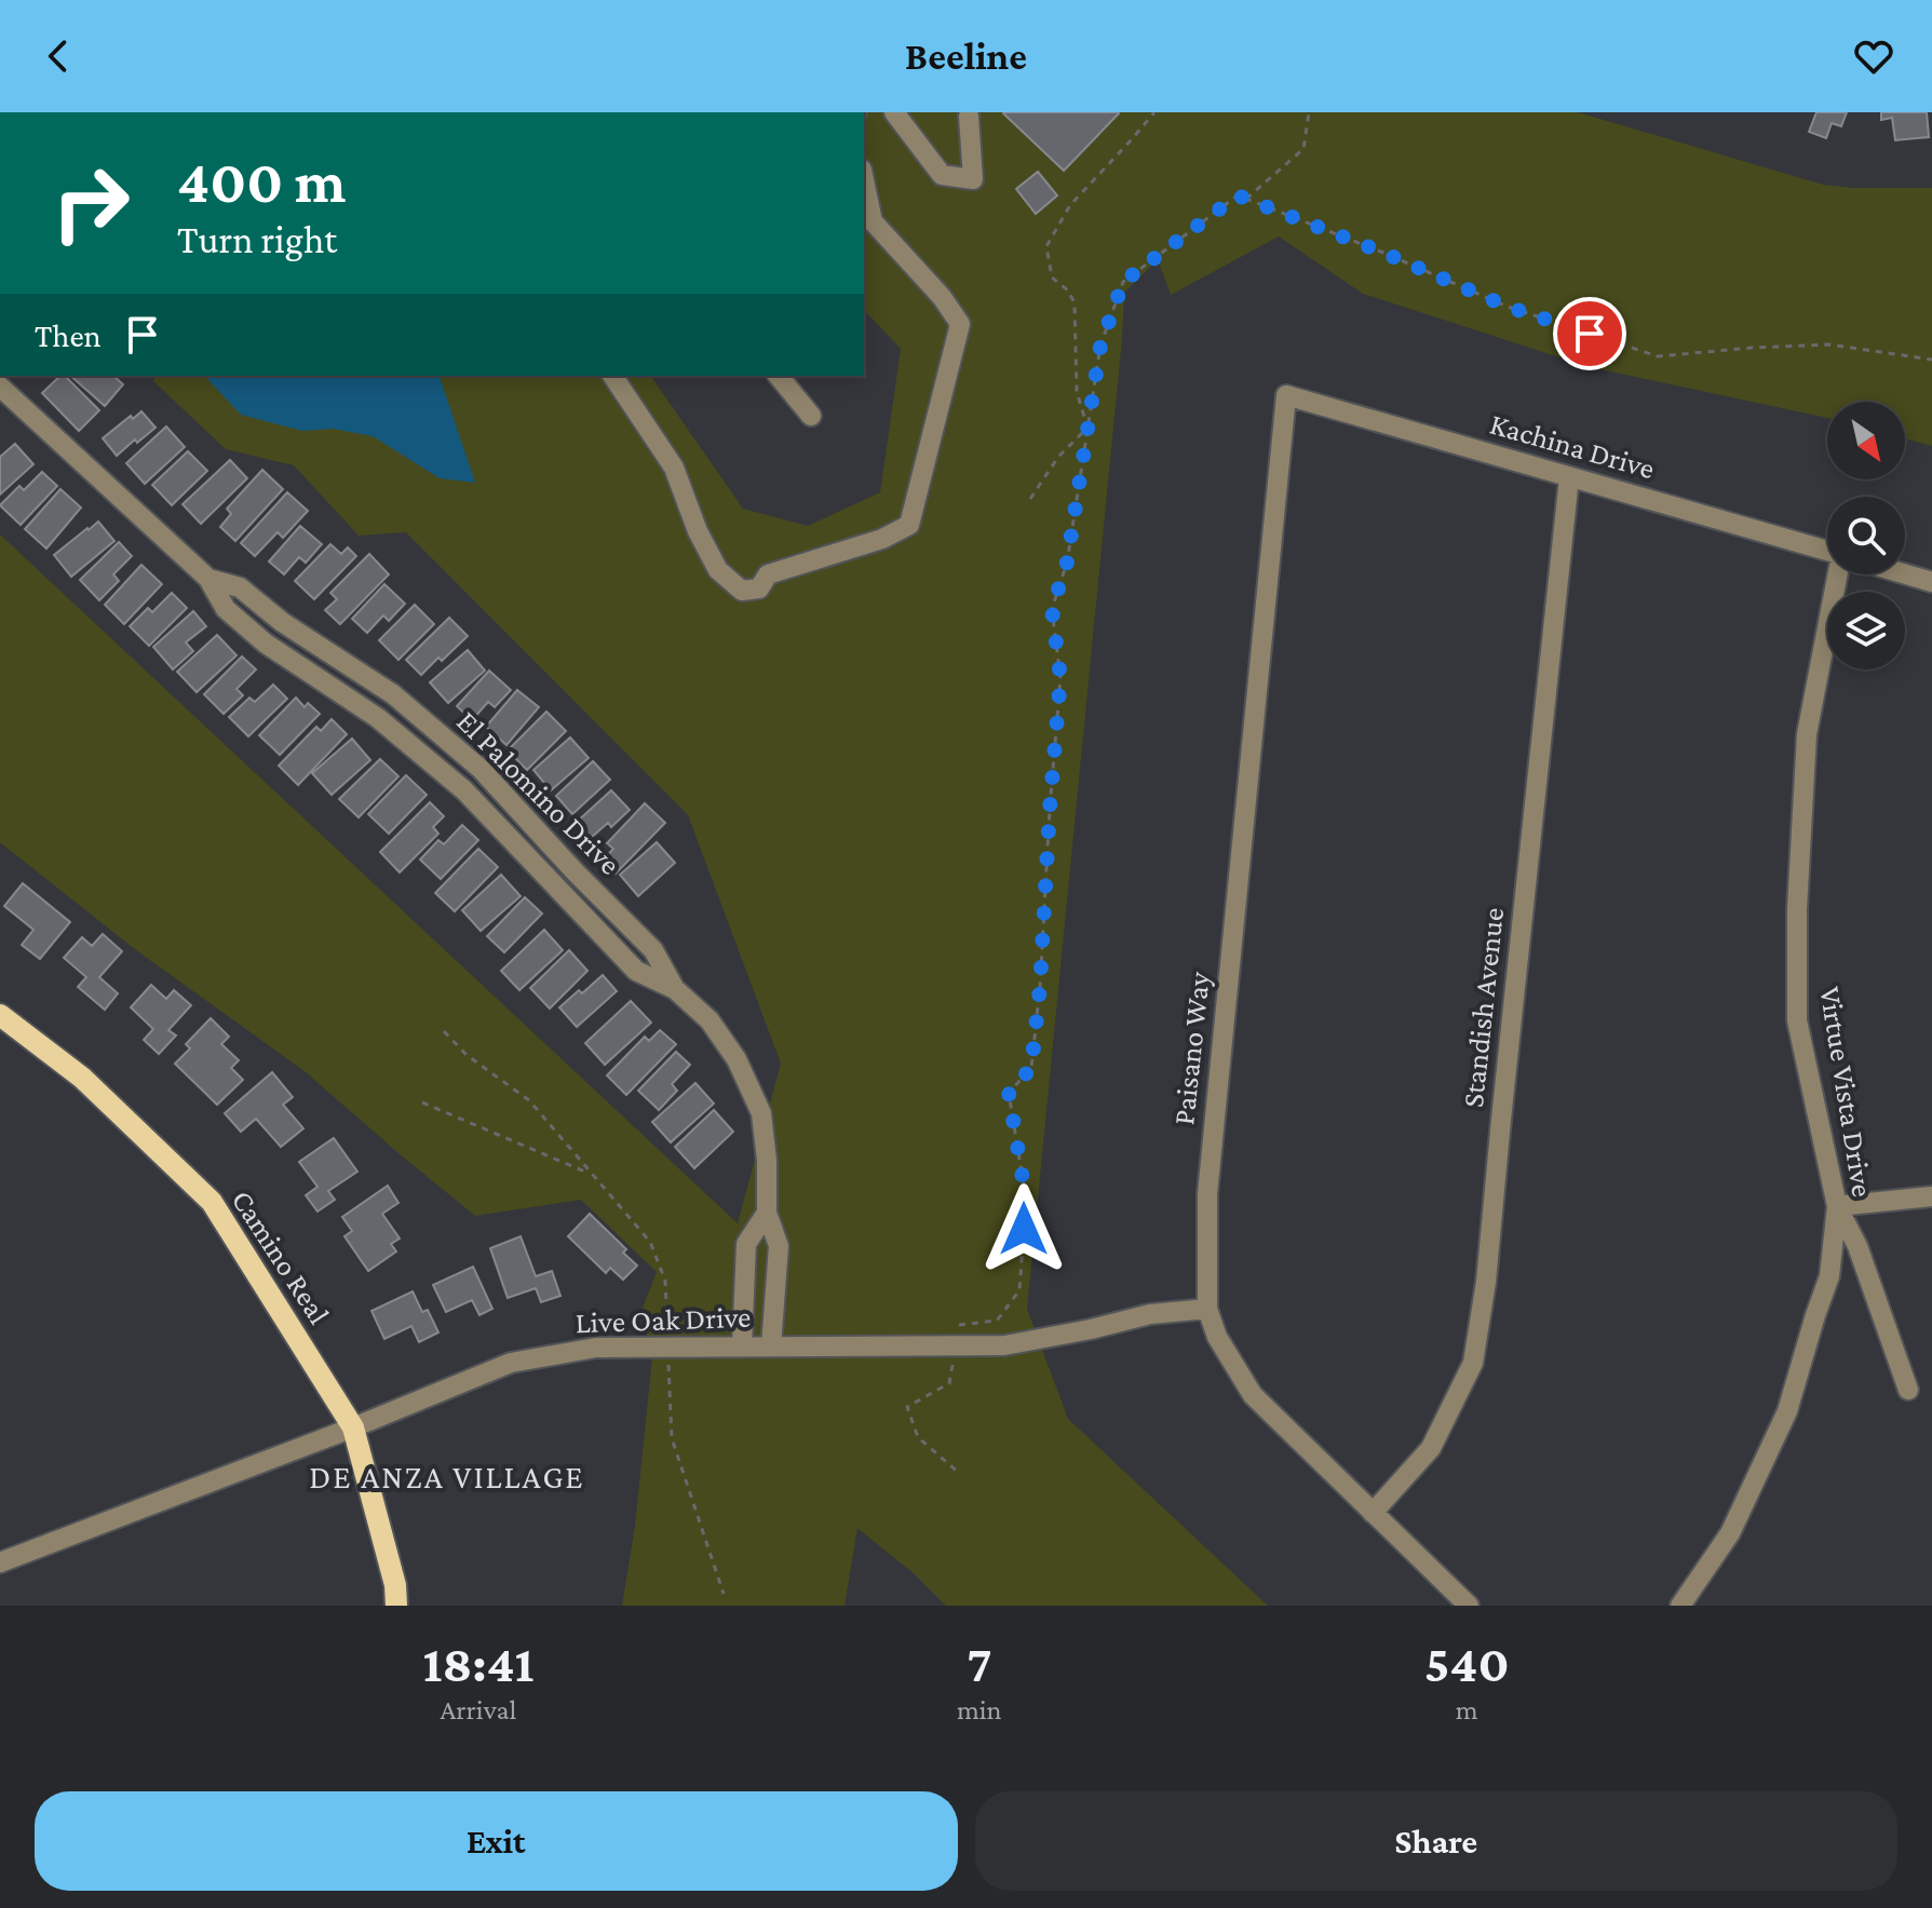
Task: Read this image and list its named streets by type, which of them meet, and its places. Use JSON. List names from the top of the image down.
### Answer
{
  "streets": {
    "main road": ["Camino Real"],
    "street": [
      "Kachina Drive",
      "El Palomino Drive",
      "Standish Avenue",
      "Paisano Way",
      "Virtue Vista Drive",
      "Live Oak Drive"
    ]
  },
  "crossings": [
    ["Kachina Drive", "Standish Avenue"],
    ["Kachina Drive", "Paisano Way"],
    ["El Palomino Drive", "Live Oak Drive"],
    ["Standish Avenue", "Paisano Way"],
    ["Paisano Way", "Live Oak Drive"],
    ["Camino Real", "Live Oak Drive"]
  ],
  "districts": ["DE ANZA VILLAGE"],
  "north": "bottom right",
  "page": {
    "header": "Beeline",
    "turn": ["400 m", "Turn right"],
    "then": "Then",
    "eta": [
      "18:41",
      "Arrival",
      "7",
      "min",
      "540",
      "m"
    ],
    "buttons": ["Exit", "Share"]
  }
}
